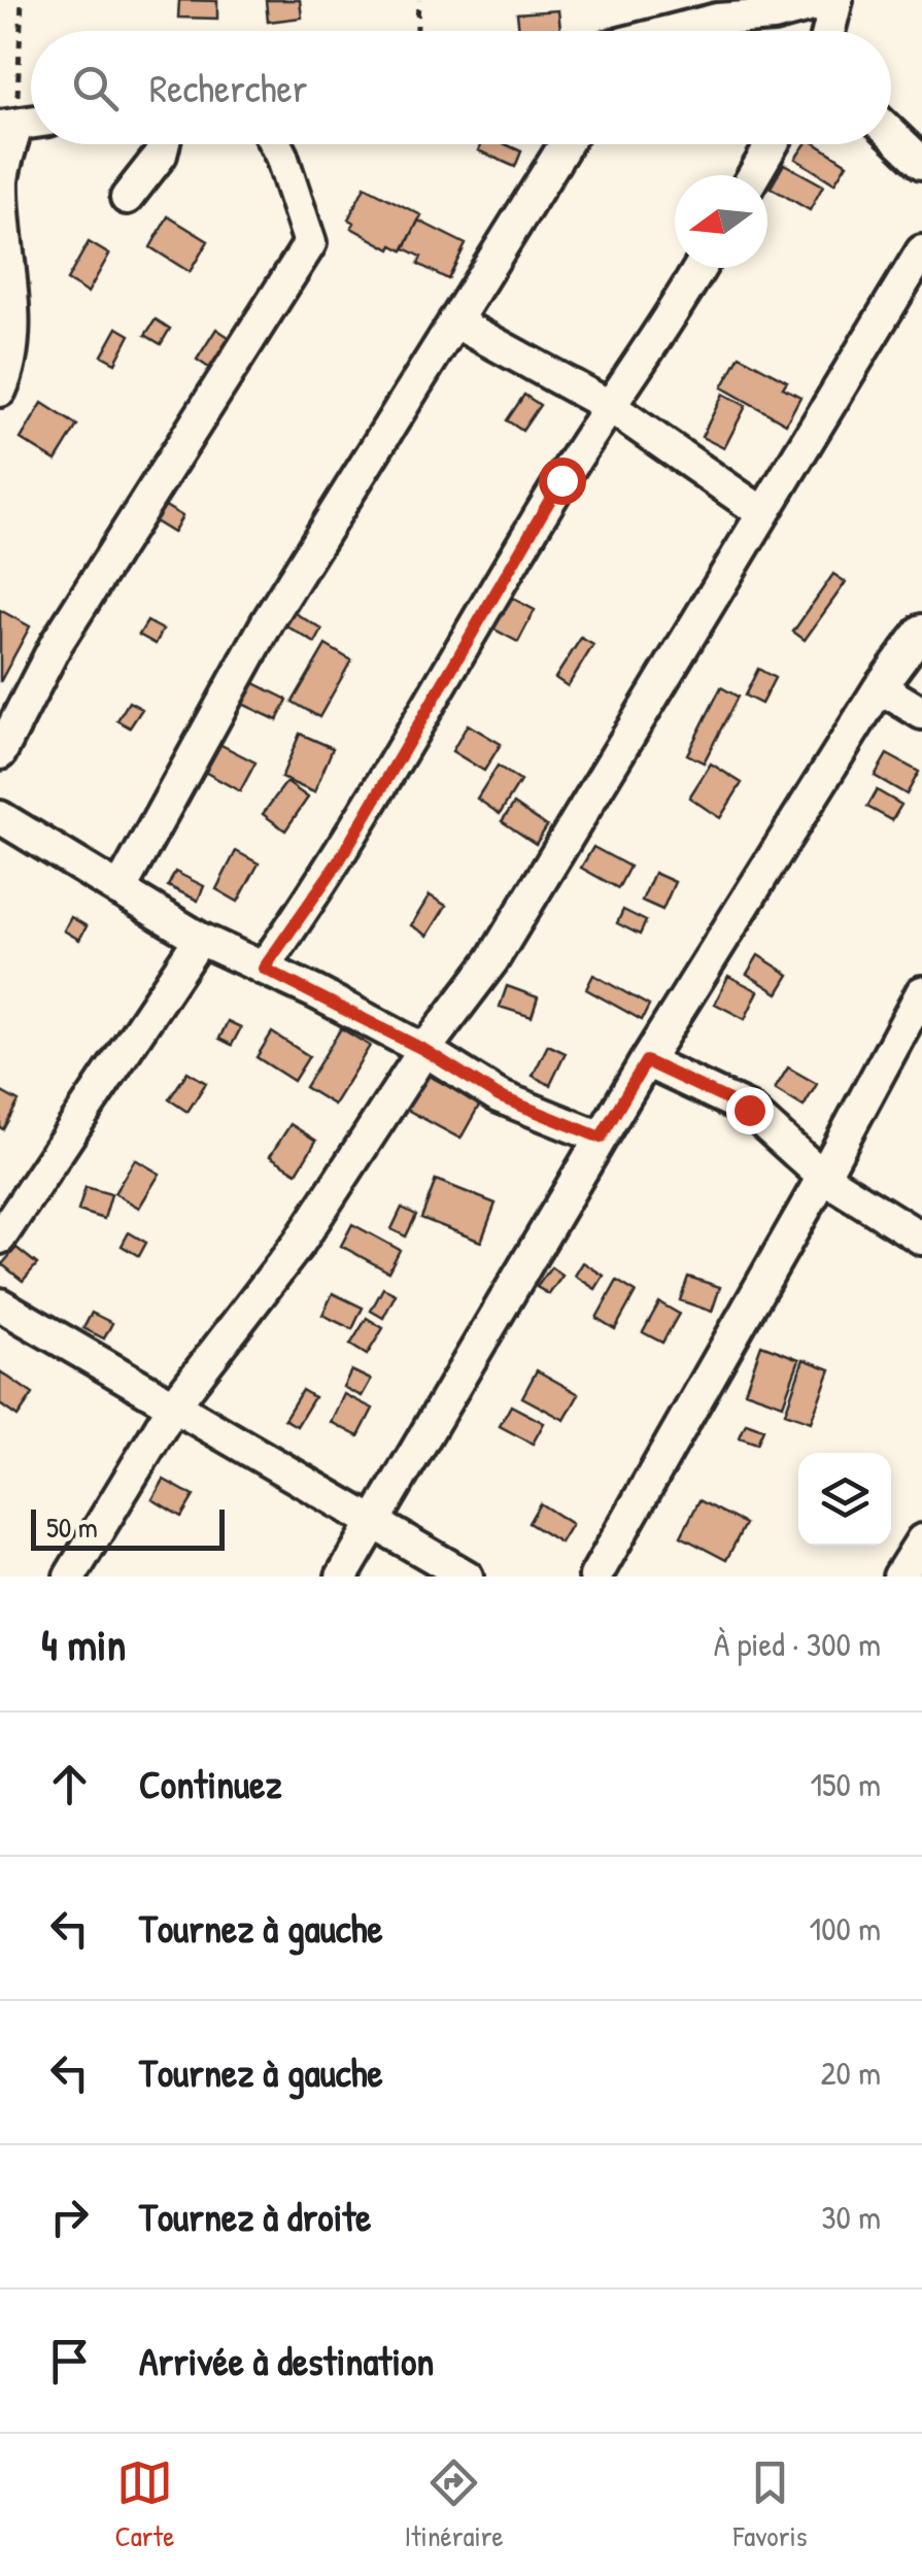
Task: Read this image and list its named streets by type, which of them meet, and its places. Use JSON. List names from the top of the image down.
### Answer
{
  "scale_bar": "50 m",
  "north": "left",
  "page": {
    "search": "Rechercher",
    "scale": "50 m",
    "heading": ["4 min", "À pied · 300 m"],
    "list": [
      ["Continuez", "150 m"],
      ["Tournez à gauche", "100 m"],
      ["Tournez à gauche", "20 m"],
      ["Tournez à droite", "30 m"],
      "Arrivée à destination"
    ],
    "nav": ["Carte", "Itinéraire", "Favoris"]
  }
}
